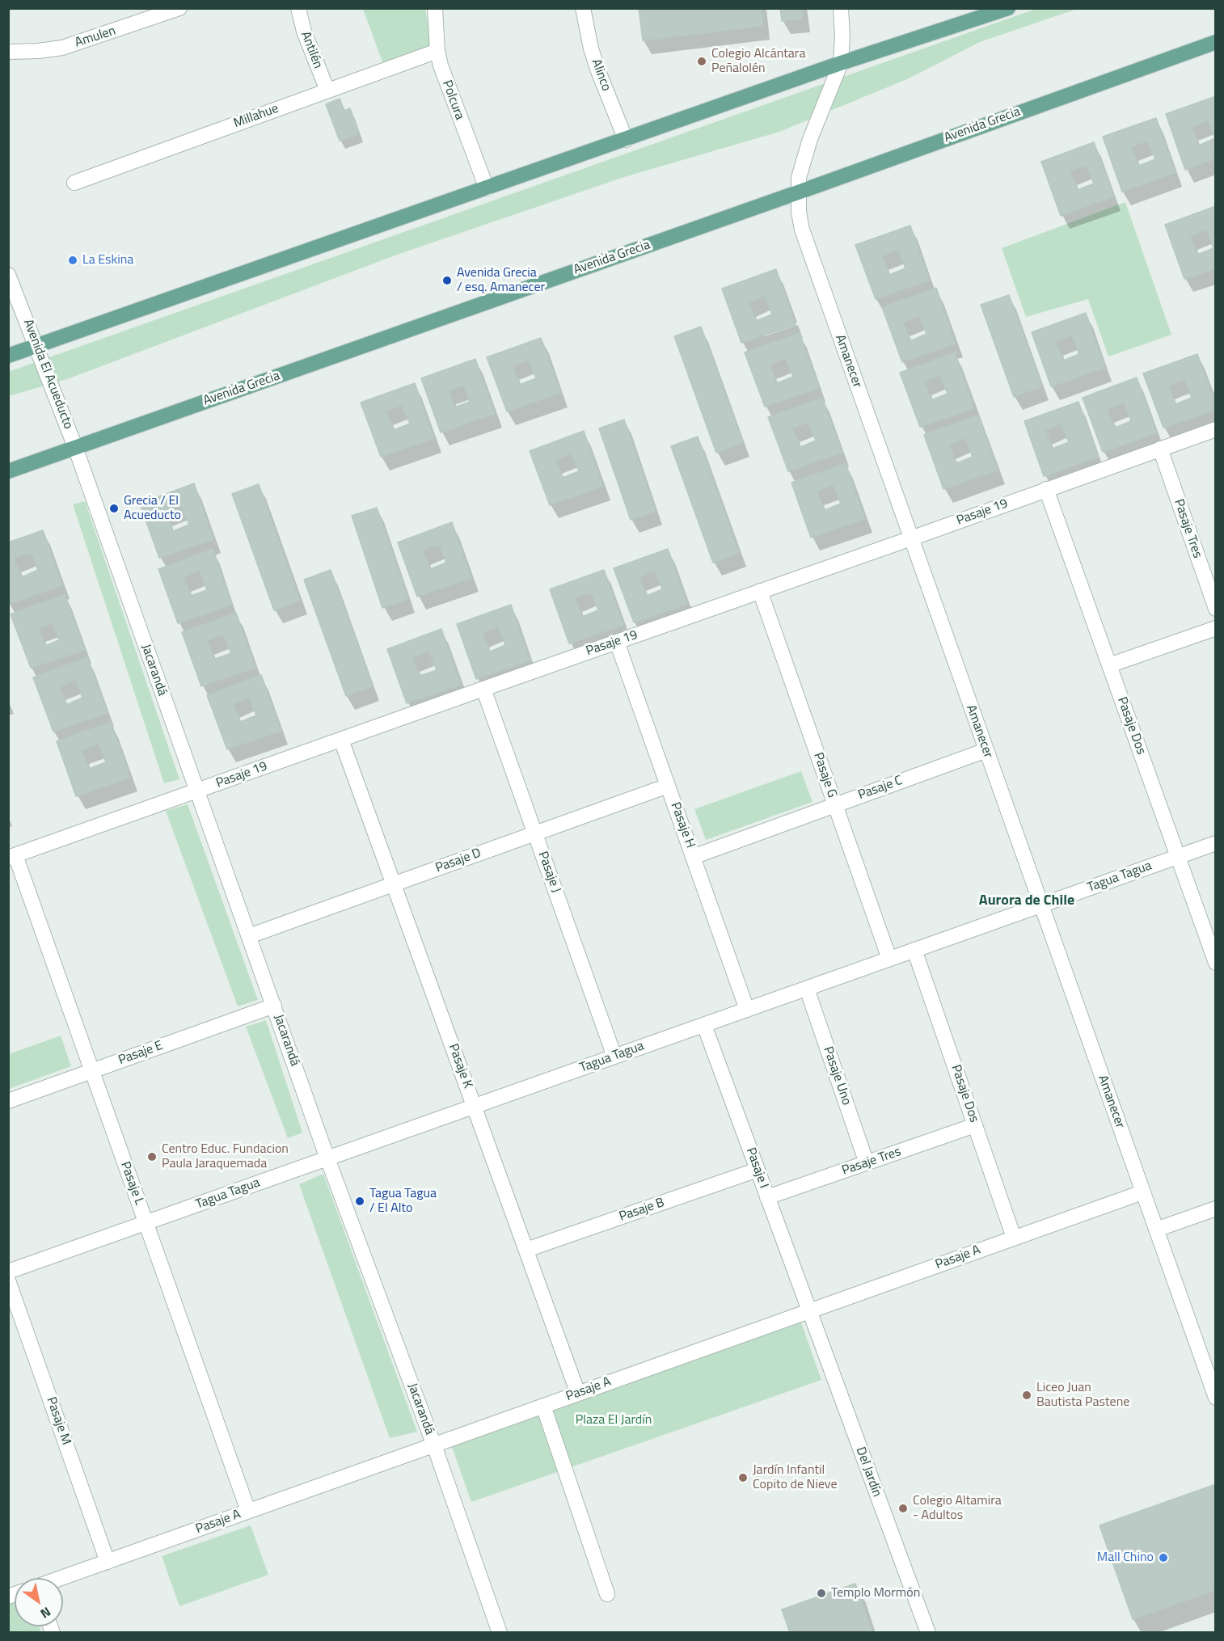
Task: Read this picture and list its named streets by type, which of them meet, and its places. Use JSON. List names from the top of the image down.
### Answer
{
  "streets": {
    "main road": ["Avenida Grecia"],
    "street": [
      "Amulen",
      "Antilén",
      "Alinco",
      "Polcura",
      "Millahue",
      "Amanecer",
      "Avenida El Acueducto",
      "Pasaje 19",
      "Pasaje Tres",
      "Jacarandá",
      "Pasaje Dos",
      "Pasaje G",
      "Pasaje C",
      "Pasaje H",
      "Pasaje D",
      "Pasaje J",
      "Tagua Tagua",
      "Pasaje E",
      "Pasaje K",
      "Pasaje Uno",
      "Pasaje I",
      "Pasaje L",
      "Pasaje B",
      "Pasaje A",
      "Pasaje M",
      "Del Jardín"
    ]
  },
  "crossings": [
    ["Antilén", "Millahue"],
    ["Polcura", "Millahue"],
    ["Avenida Grecia", "Amanecer"],
    ["Avenida Grecia", "Avenida El Acueducto"],
    ["Avenida Grecia", "Jacarandá"],
    ["Amanecer", "Pasaje 19"],
    ["Amanecer", "Pasaje C"],
    ["Amanecer", "Tagua Tagua"],
    ["Amanecer", "Pasaje A"],
    ["Avenida El Acueducto", "Jacarandá"],
    ["Pasaje 19", "Pasaje Tres"],
    ["Pasaje 19", "Jacarandá"],
    ["Pasaje 19", "Pasaje Dos"],
    ["Pasaje 19", "Pasaje G"],
    ["Pasaje 19", "Pasaje H"],
    ["Pasaje 19", "Pasaje J"],
    ["Pasaje 19", "Pasaje K"],
    ["Pasaje 19", "Pasaje L"],
    ["Pasaje Tres", "Pasaje Dos"],
    ["Pasaje Tres", "Pasaje Uno"],
    ["Pasaje Tres", "Pasaje I"],
    ["Jacarandá", "Pasaje D"],
    ["Jacarandá", "Tagua Tagua"],
    ["Jacarandá", "Pasaje E"],
    ["Jacarandá", "Pasaje A"],
    ["Pasaje Dos", "Tagua Tagua"],
    ["Pasaje Dos", "Pasaje A"],
    ["Pasaje G", "Pasaje C"],
    ["Pasaje G", "Tagua Tagua"],
    ["Pasaje C", "Pasaje H"],
    ["Pasaje H", "Pasaje D"],
    ["Pasaje H", "Tagua Tagua"],
    ["Pasaje D", "Pasaje J"],
    ["Pasaje D", "Pasaje K"],
    ["Pasaje J", "Tagua Tagua"],
    ["Tagua Tagua", "Pasaje K"],
    ["Tagua Tagua", "Pasaje Uno"],
    ["Tagua Tagua", "Pasaje I"],
    ["Tagua Tagua", "Pasaje L"],
    ["Pasaje E", "Pasaje L"],
    ["Pasaje K", "Pasaje B"],
    ["Pasaje K", "Pasaje A"],
    ["Pasaje I", "Pasaje B"],
    ["Pasaje I", "Pasaje A"],
    ["Pasaje I", "Del Jardín"],
    ["Pasaje L", "Pasaje A"],
    ["Pasaje A", "Pasaje M"],
    ["Pasaje A", "Del Jardín"]
  ],
  "districts": ["Aurora de Chile"],
  "parks": ["Plaza El Jardín"],
  "places": [
    "Colegio Alcántara Peñalolén",
    "La Eskina",
    "Avenida Grecia / esq. Amanecer",
    "Grecia / El Acueducto",
    "Centro Educ. Fundacion Paula Jaraquemada",
    "Tagua Tagua / El Alto",
    "Liceo Juan Bautista Pastene",
    "Jardín Infantil Copito de Nieve",
    "Colegio Altamira - Adultos",
    "Mall Chino",
    "Templo Mormón"
  ],
  "north": "bottom right"
}
